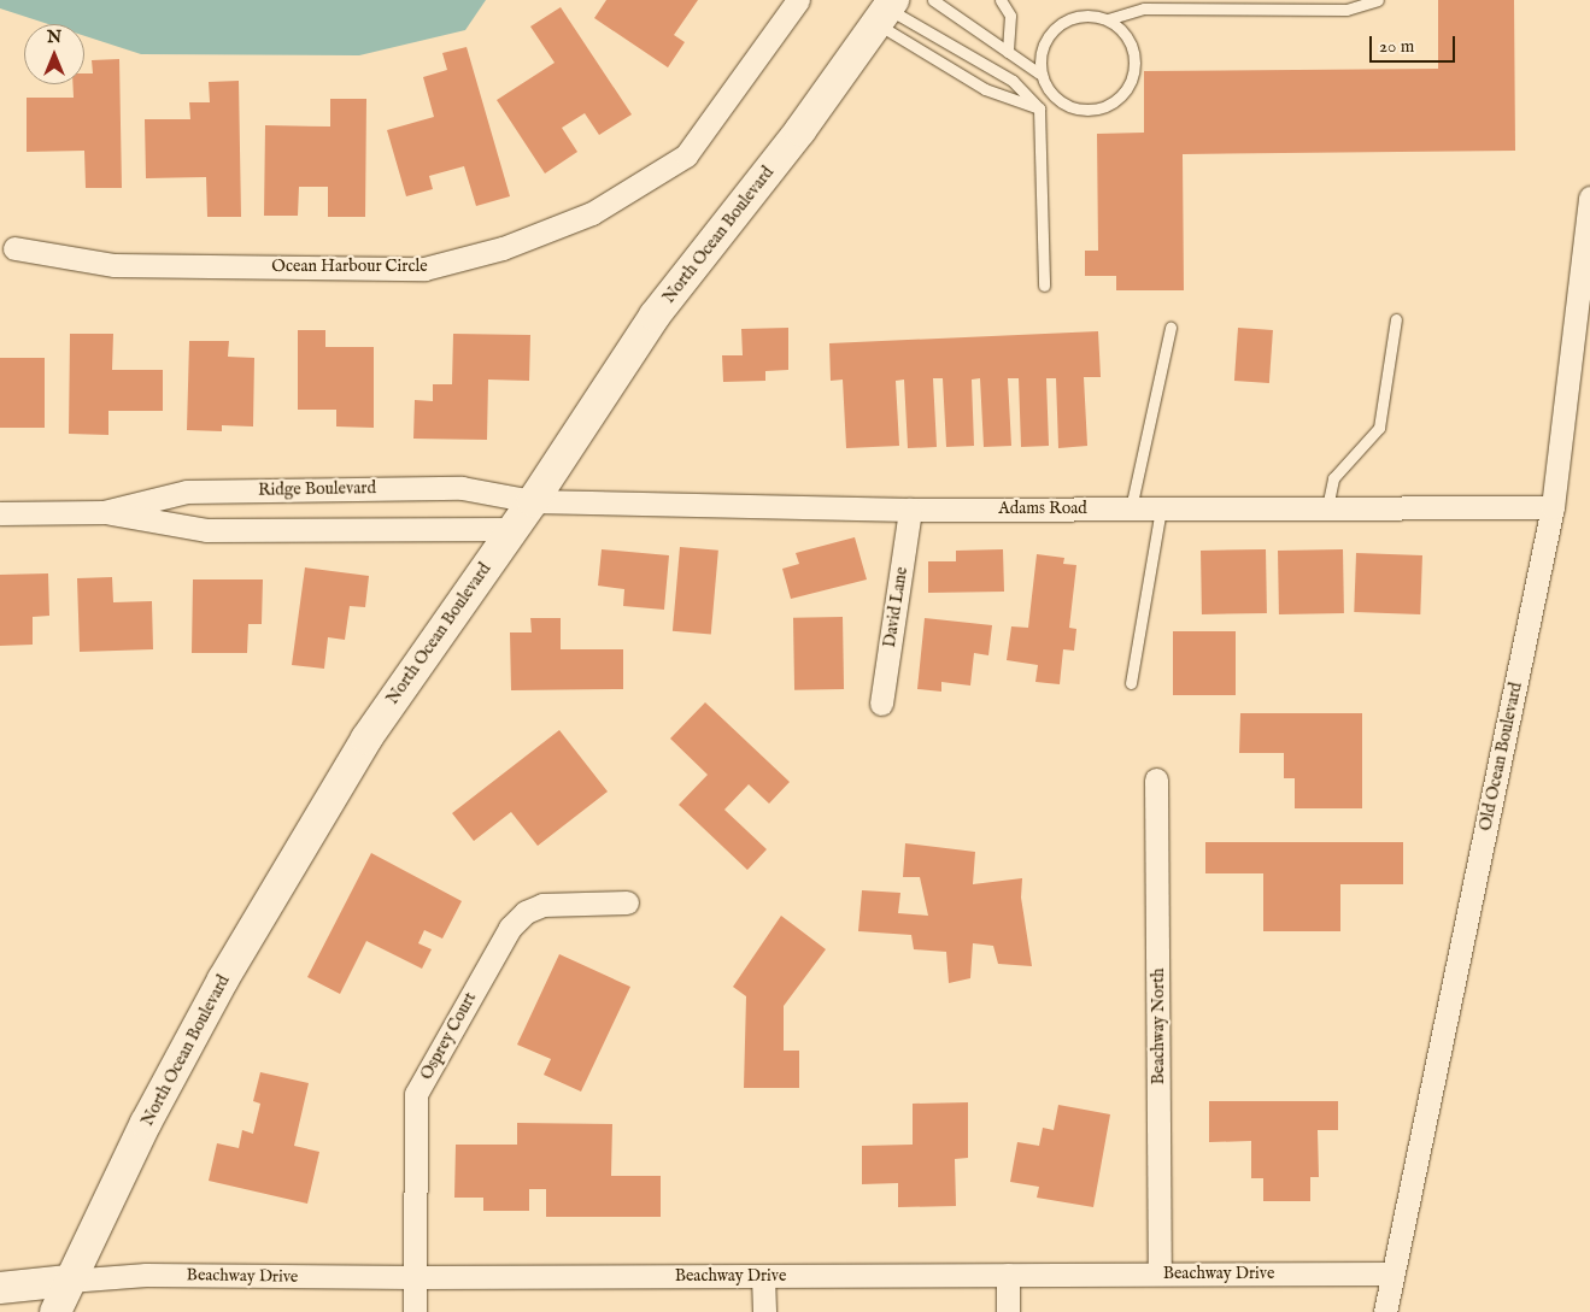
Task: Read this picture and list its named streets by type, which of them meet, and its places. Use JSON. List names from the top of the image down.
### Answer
{
  "streets": {
    "main road": ["North Ocean Boulevard"],
    "street": [
      "Ocean Harbour Circle",
      "Ridge Boulevard",
      "Adams Road",
      "David Lane",
      "Old Ocean Boulevard",
      "Beachway North",
      "Osprey Court",
      "Beachway Drive"
    ]
  },
  "crossings": [
    ["North Ocean Boulevard", "Ridge Boulevard"],
    ["North Ocean Boulevard", "Adams Road"],
    ["North Ocean Boulevard", "Beachway Drive"],
    ["Ridge Boulevard", "Adams Road"],
    ["Adams Road", "David Lane"],
    ["Adams Road", "Old Ocean Boulevard"],
    ["Old Ocean Boulevard", "Beachway Drive"],
    ["Beachway North", "Beachway Drive"],
    ["Osprey Court", "Beachway Drive"]
  ],
  "scale_bar": "20 m",
  "north": "top"
}
